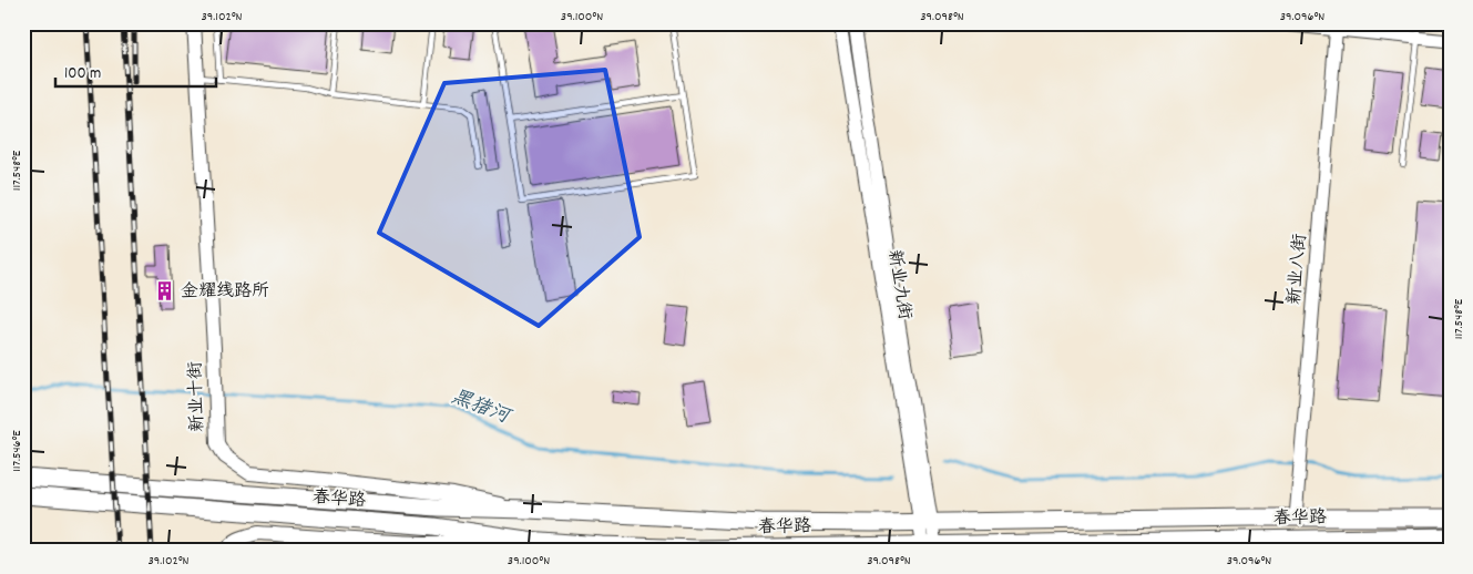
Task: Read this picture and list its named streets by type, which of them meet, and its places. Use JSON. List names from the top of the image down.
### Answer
{
  "streets": {
    "main road": ["新业十街", "春华路"],
    "street": ["新业八街", "新业九街"]
  },
  "crossings": [
    ["新业八街", "春华路"],
    ["新业九街", "春华路"],
    ["新业十街", "春华路"]
  ],
  "water": ["黑猪河"],
  "places": {
    "building": ["金耀线路所"]
  },
  "scale_bar": "100 m",
  "coordinates": [
    "39.102°N",
    "39.100°N",
    "39.098°N",
    "39.096°N",
    "117.548°E",
    "117.546°E"
  ]
}
